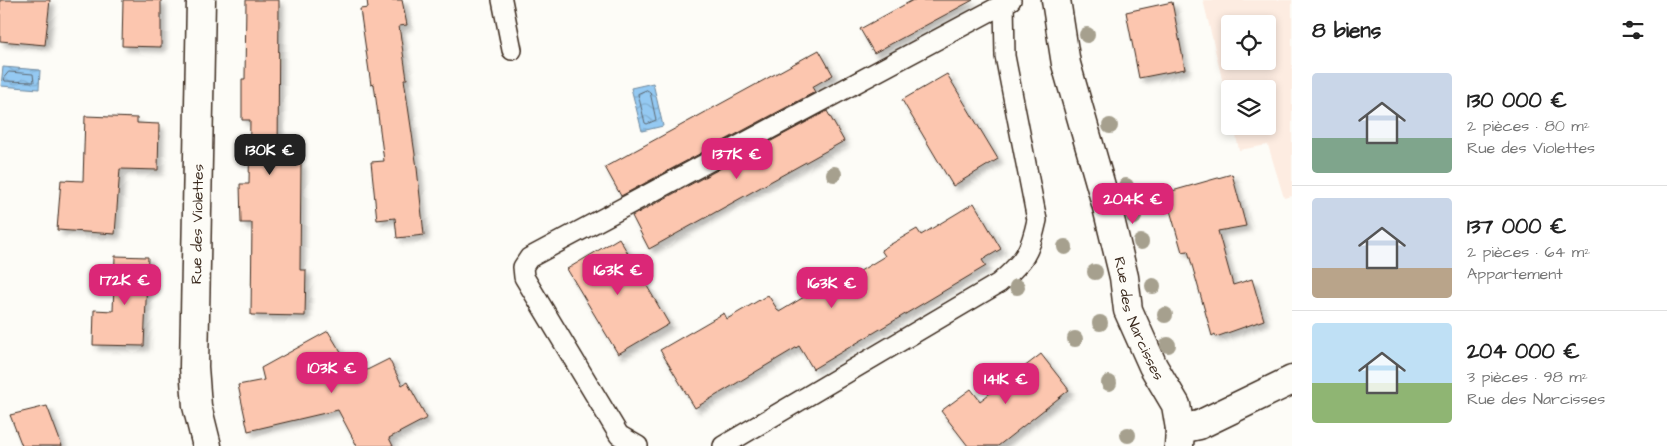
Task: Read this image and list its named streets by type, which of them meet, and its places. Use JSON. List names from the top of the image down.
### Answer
{
  "streets": {
    "street": ["Rue des Violettes", "Rue des Narcisses"]
  },
  "page": {
    "heading": "8 biens",
    "list": [
      {
        "name": "130 000 €",
        "note": "2 pièces · 80 m² · Rue des Violettes"
      },
      {
        "name": "137 000 €",
        "note": "2 pièces · 64 m² · Appartement"
      },
      {
        "name": "204 000 €",
        "note": "3 pièces · 98 m² · Rue des Narcisses"
      }
    ],
    "price": [
      "130K €",
      "137K €",
      "204K €",
      "163K €",
      "172K €",
      "163K €",
      "103K €",
      "141K €"
    ]
  }
}
